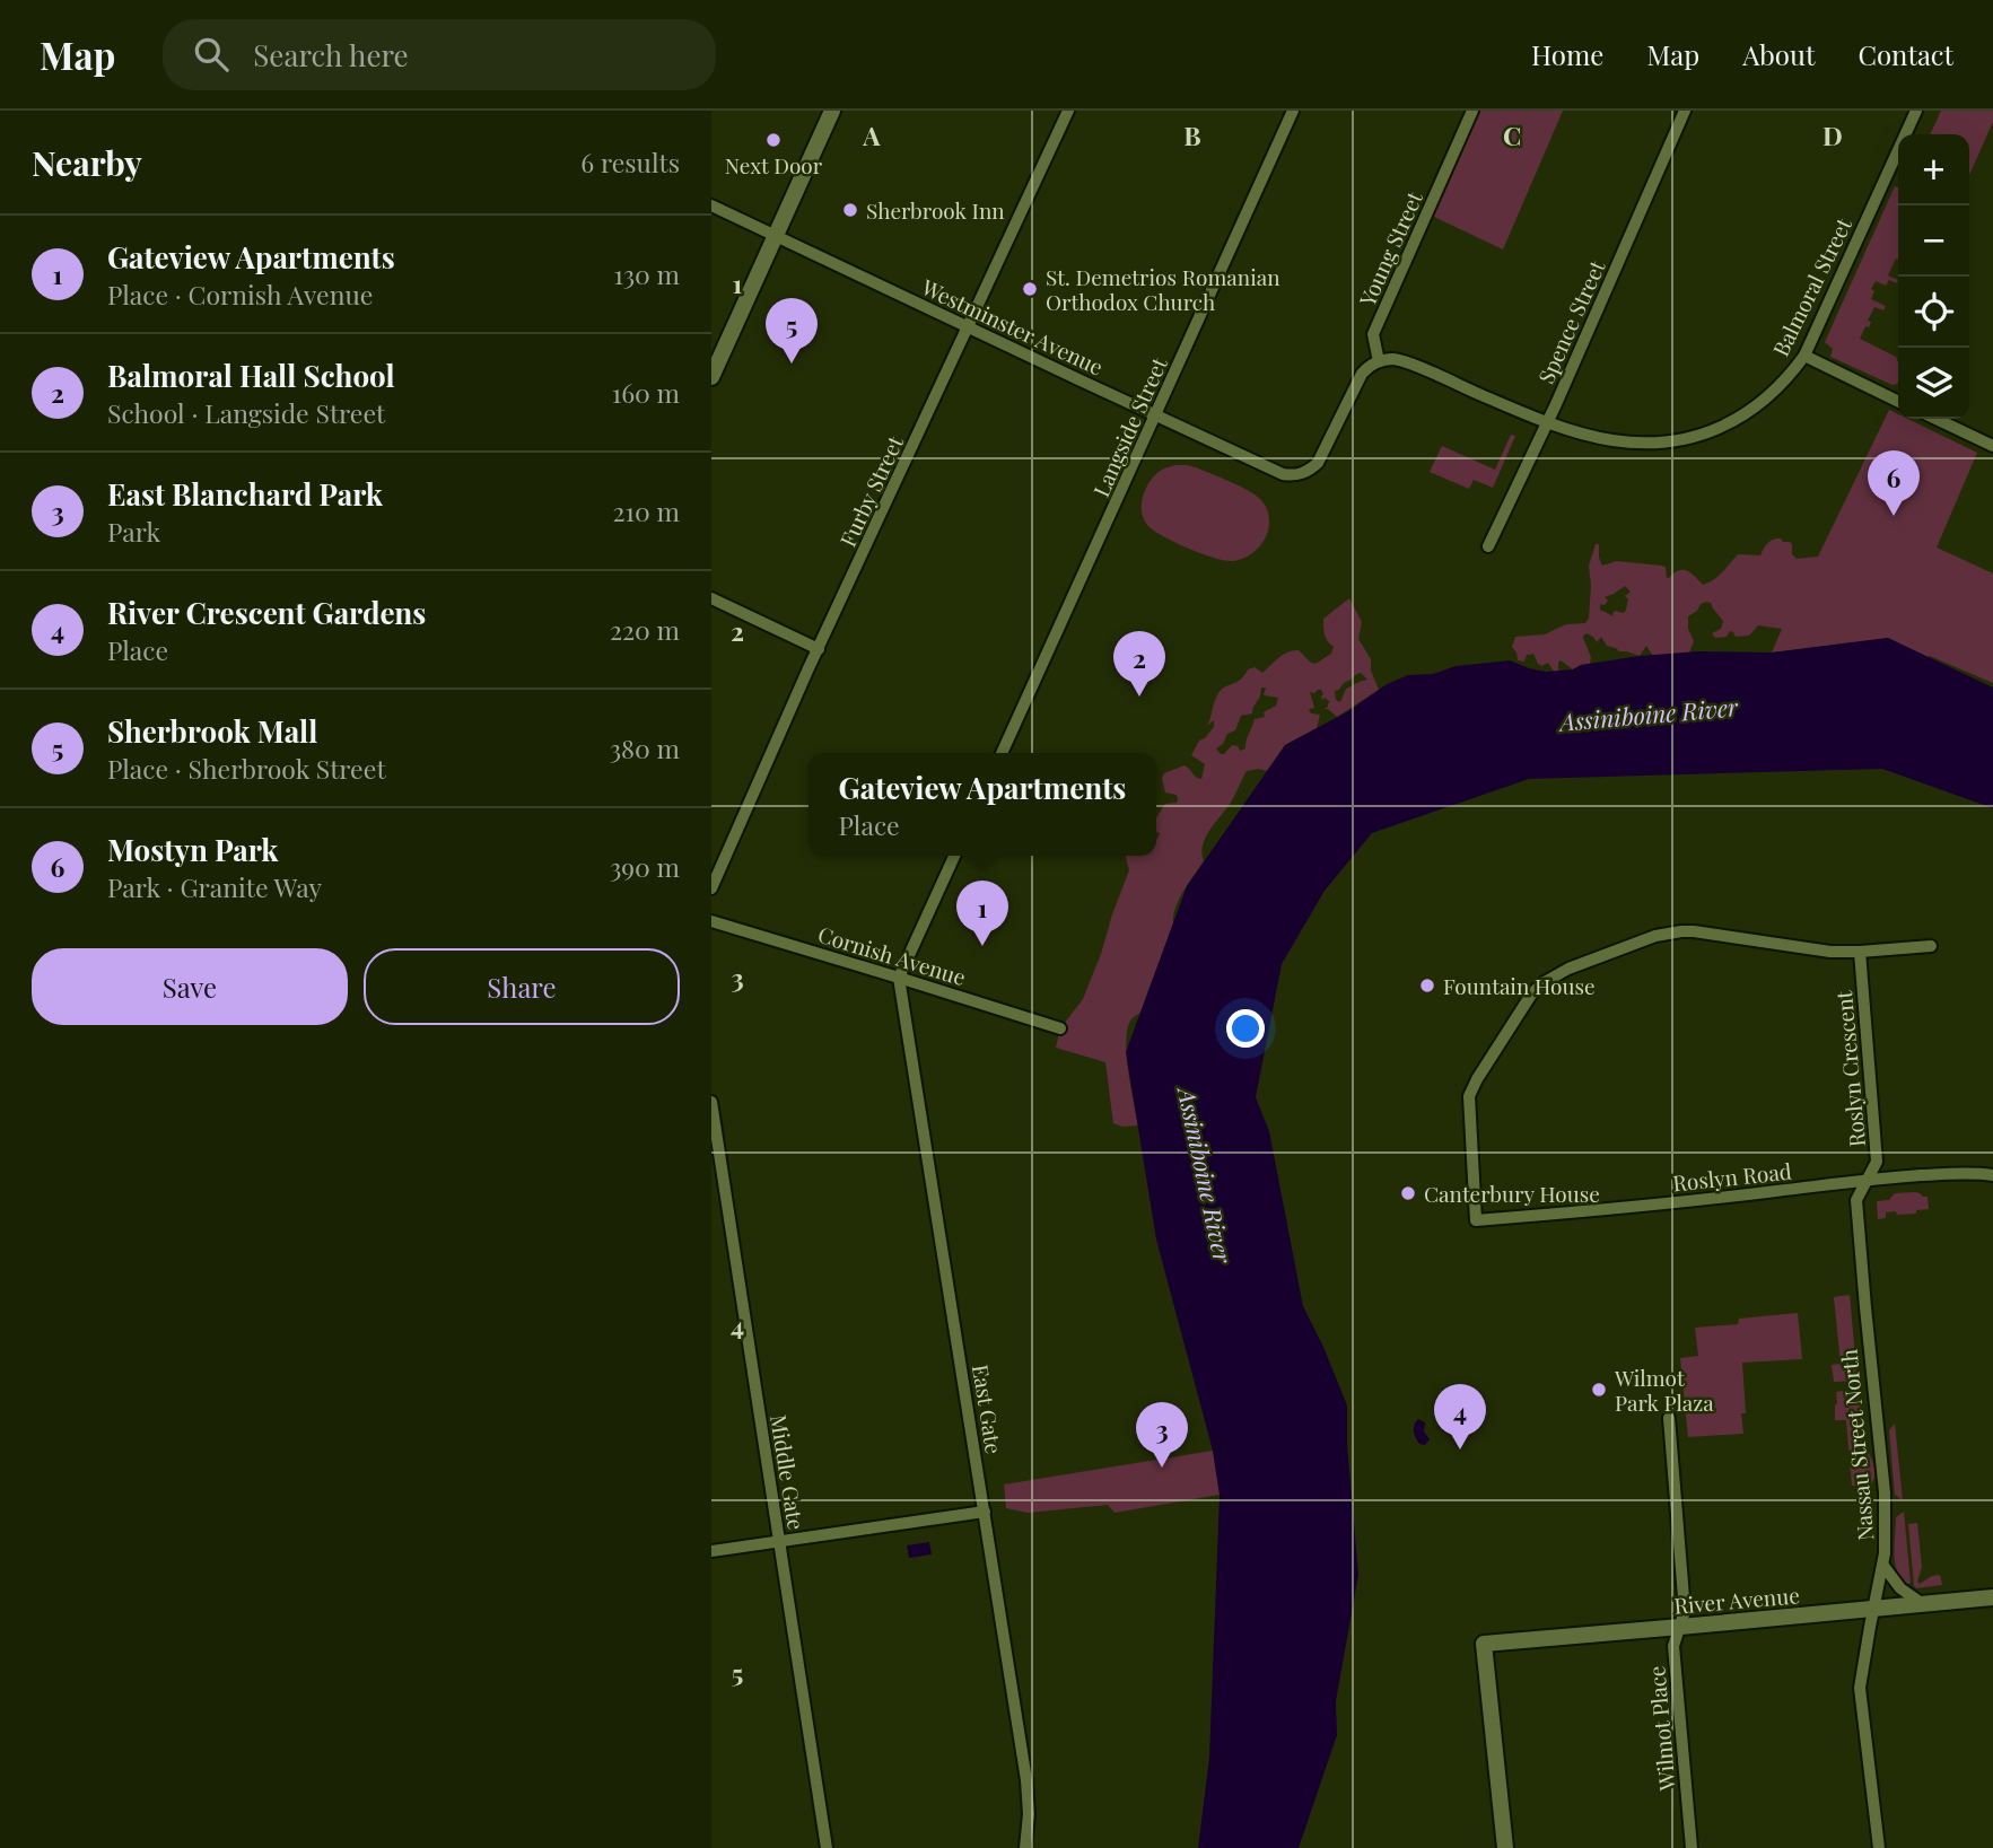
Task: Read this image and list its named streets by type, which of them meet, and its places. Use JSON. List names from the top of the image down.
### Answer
{
  "streets": {
    "street": [
      "Young Street",
      "Balmoral Street",
      "Spence Street",
      "Westminster Avenue",
      "Langside Street",
      "Furby Street",
      "Cornish Avenue",
      "Roslyn Crescent",
      "Roslyn Road",
      "East Gate",
      "Nassau Street North",
      "Middle Gate",
      "River Avenue",
      "Wilmot Place"
    ]
  },
  "crossings": [
    ["Young Street", "Balmoral Street"],
    ["Young Street", "Westminster Avenue"],
    ["Balmoral Street", "Spence Street"],
    ["Balmoral Street", "Westminster Avenue"],
    ["Westminster Avenue", "Langside Street"],
    ["Westminster Avenue", "Furby Street"],
    ["Cornish Avenue", "East Gate"],
    ["Roslyn Crescent", "Roslyn Road"],
    ["Roslyn Crescent", "Nassau Street North"],
    ["Roslyn Road", "Nassau Street North"],
    ["Nassau Street North", "River Avenue"],
    ["River Avenue", "Wilmot Place"]
  ],
  "water": ["Assiniboine River"],
  "places": [
    "Next Door",
    "Sherbrook Inn",
    "St. Demetrios Romanian Orthodox Church",
    "Fountain House",
    "Canterbury House",
    "Wilmot Park Plaza"
  ],
  "page": {
    "header": "Map",
    "search": "Search here",
    "nav": [
      "Home",
      "Map",
      "About",
      "Contact"
    ],
    "heading": ["Nearby", "6 results"],
    "map_buttons": ["+", "−"],
    "list": [
      {
        "mark": "1",
        "name": "Gateview Apartments",
        "note": "Place · Cornish Avenue",
        "value": "130 m"
      },
      {
        "mark": "2",
        "name": "Balmoral Hall School",
        "note": "School · Langside Street",
        "value": "160 m"
      },
      {
        "mark": "3",
        "name": "East Blanchard Park",
        "note": "Park",
        "value": "210 m"
      },
      {
        "mark": "4",
        "name": "River Crescent Gardens",
        "note": "Place",
        "value": "220 m"
      },
      {
        "mark": "5",
        "name": "Sherbrook Mall",
        "note": "Place · Sherbrook Street",
        "value": "380 m"
      },
      {
        "mark": "6",
        "name": "Mostyn Park",
        "note": "Park · Granite Way",
        "value": "390 m"
      }
    ],
    "pins": [
      "5",
      "6",
      "2",
      "1",
      "4",
      "3"
    ],
    "popup": ["Gateview Apartments", "Place"],
    "buttons": ["Save", "Share"]
  },
  "grid": {
    "columns": [
      "A",
      "B",
      "C",
      "D"
    ],
    "rows": [
      "1",
      "2",
      "3",
      "4",
      "5"
    ]
  }
}
